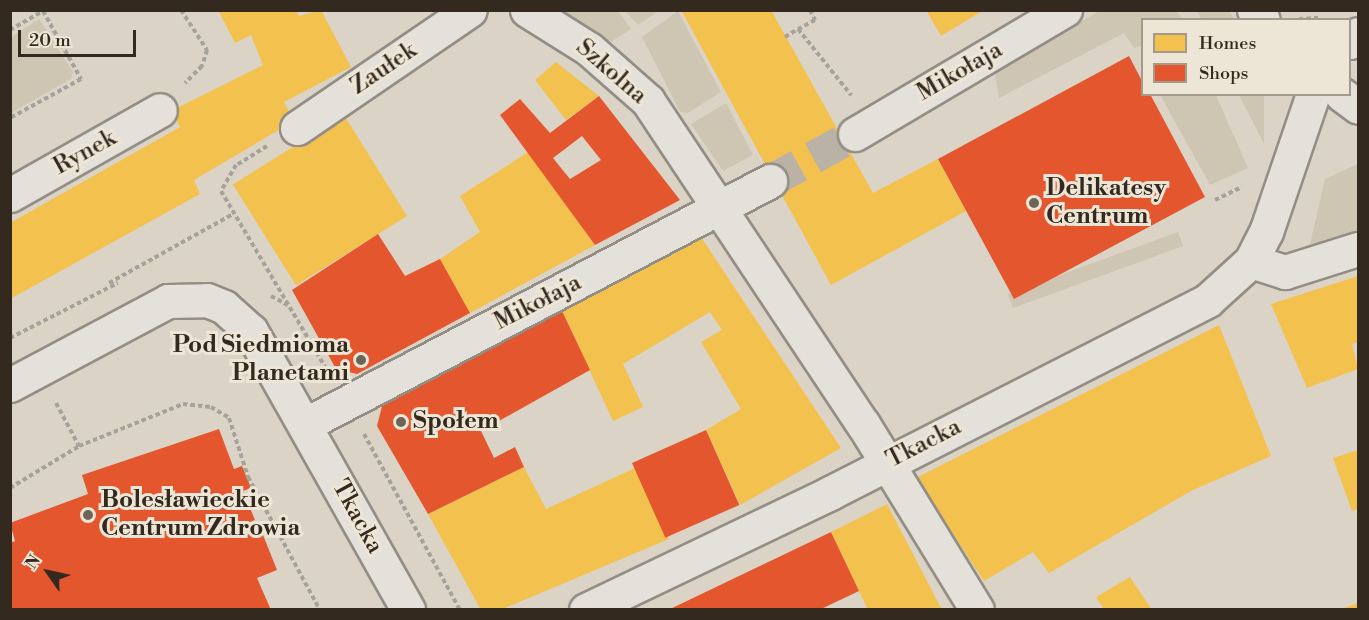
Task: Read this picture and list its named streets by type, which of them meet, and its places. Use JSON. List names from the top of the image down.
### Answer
{
  "streets": {
    "street": [
      "Zaułek",
      "Szkolna",
      "Mikołaja",
      "Rynek",
      "Tkacka"
    ]
  },
  "crossings": [
    ["Szkolna", "Mikołaja"],
    ["Szkolna", "Tkacka"],
    ["Mikołaja", "Tkacka"]
  ],
  "places": [
    "Delikatesy Centrum",
    "Pod Siedmioma Planetami",
    "Społem",
    "Bolesławieckie Centrum Zdrowia"
  ],
  "legend": ["Homes", "Shops"],
  "scale_bar": "20 m",
  "north": "top left"
}
